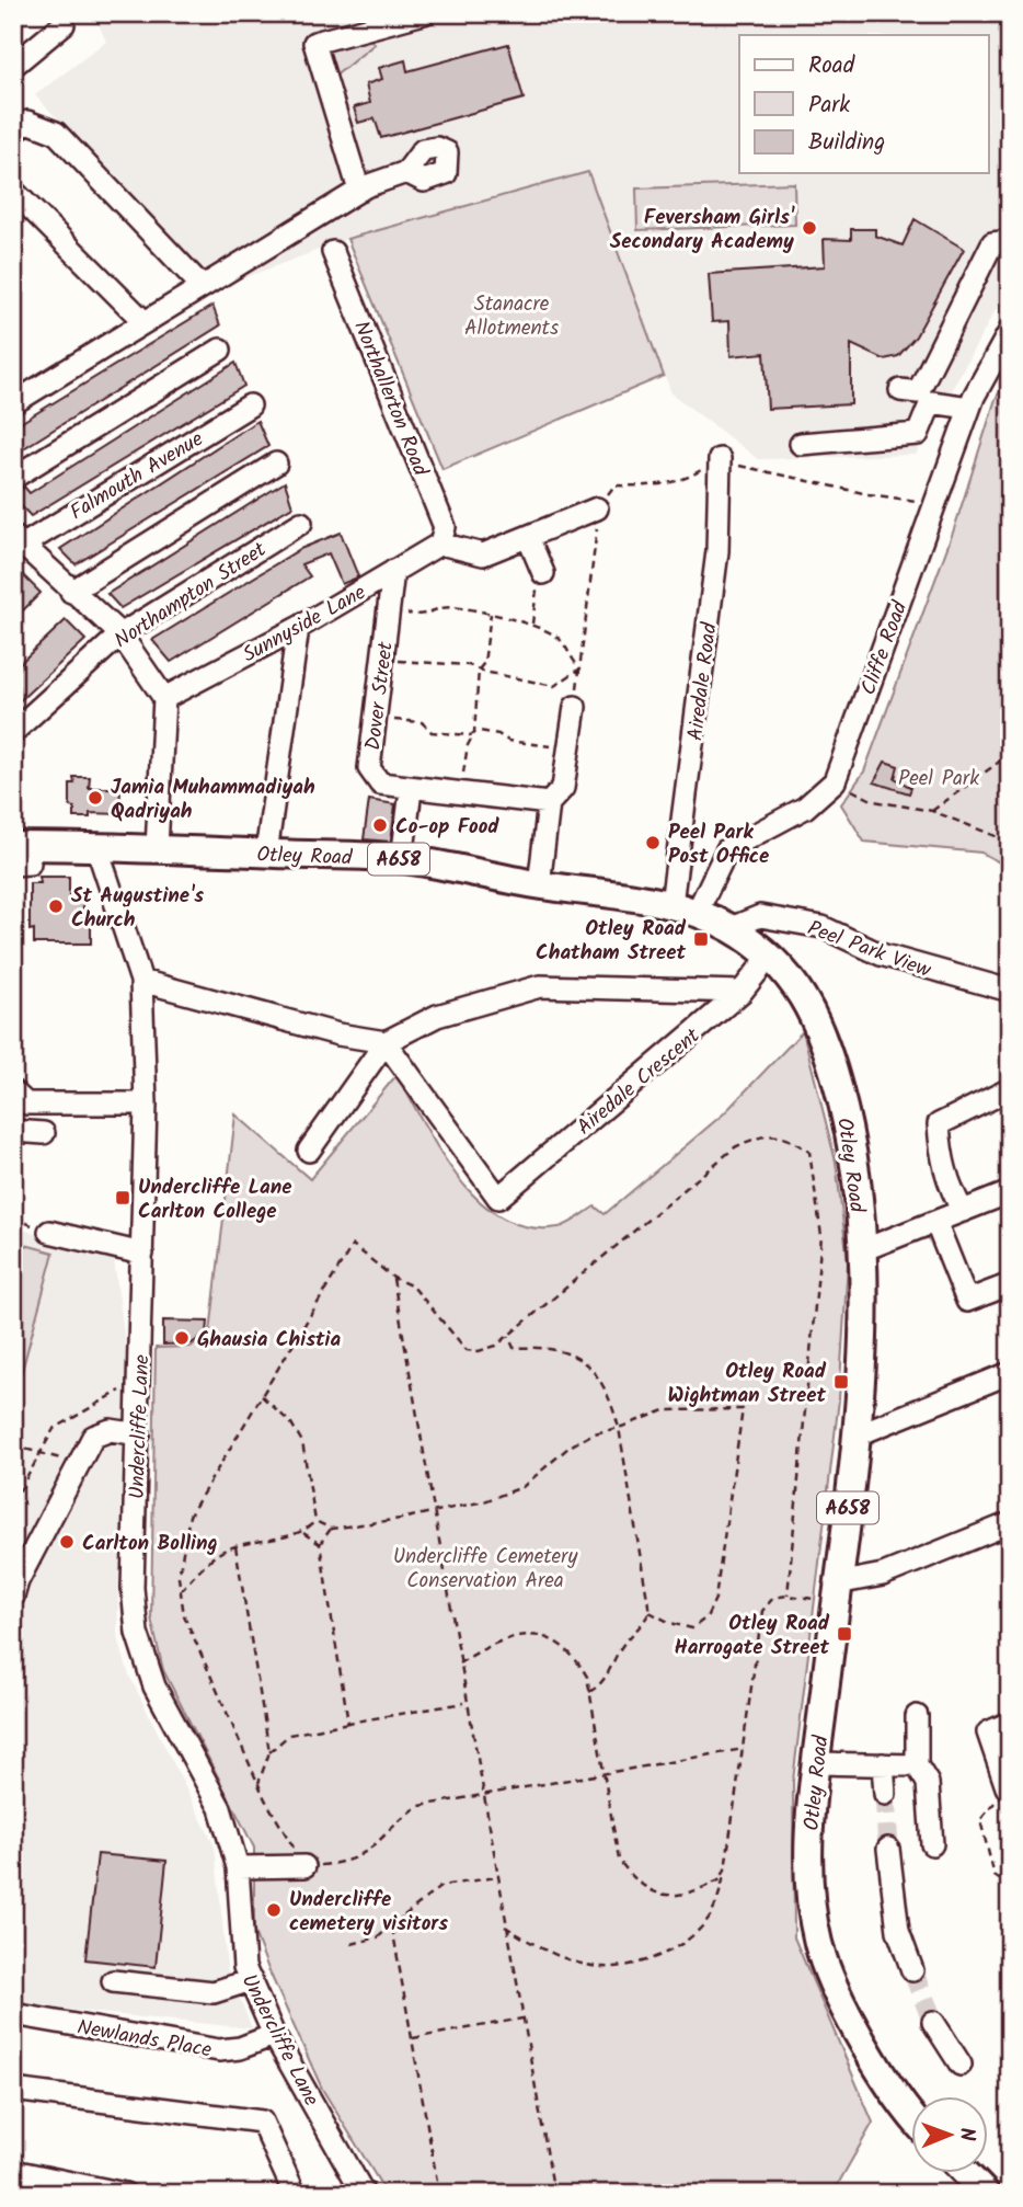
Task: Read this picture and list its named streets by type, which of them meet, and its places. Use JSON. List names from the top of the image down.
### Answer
{
  "streets": {
    "main road": ["Otley Road", "A658"],
    "street": [
      "Northallerton Road",
      "Falmouth Avenue",
      "Northampton Street",
      "Sunnyside Lane",
      "Cliffe Road",
      "Airedale Road",
      "Dover Street",
      "Peel Park View",
      "Airedale Crescent",
      "Undercliffe Lane",
      "Newlands Place"
    ]
  },
  "crossings": [
    ["Northallerton Road", "Sunnyside Lane"],
    ["Sunnyside Lane", "Dover Street"],
    ["Cliffe Road", "Airedale Road"],
    ["Cliffe Road", "Otley Road"],
    ["Airedale Road", "Otley Road"],
    ["Otley Road", "Peel Park View"],
    ["Otley Road", "Airedale Crescent"],
    ["Otley Road", "Undercliffe Lane"],
    ["Undercliffe Lane", "Newlands Place"]
  ],
  "parks": ["Stanacre Allotments", "Peel Park", "Undercliffe Cemetery Conservation Area"],
  "places": {
    "other": [
      "Feversham Girls' Secondary Academy",
      "Jamia Muhammadiyah Qadriyah",
      "Co-op Food",
      "Peel Park Post Office",
      "St Augustine's Church",
      "Ghausia Chistia",
      "Carlton Bolling",
      "Undercliffe cemetery visitors"
    ],
    "transit": [
      "Otley Road Chatham Street",
      "Undercliffe Lane Carlton College",
      "Otley Road Wightman Street",
      "Otley Road Harrogate Street"
    ]
  },
  "legend": ["Road", "Park", "Building"],
  "north": "right"
}
